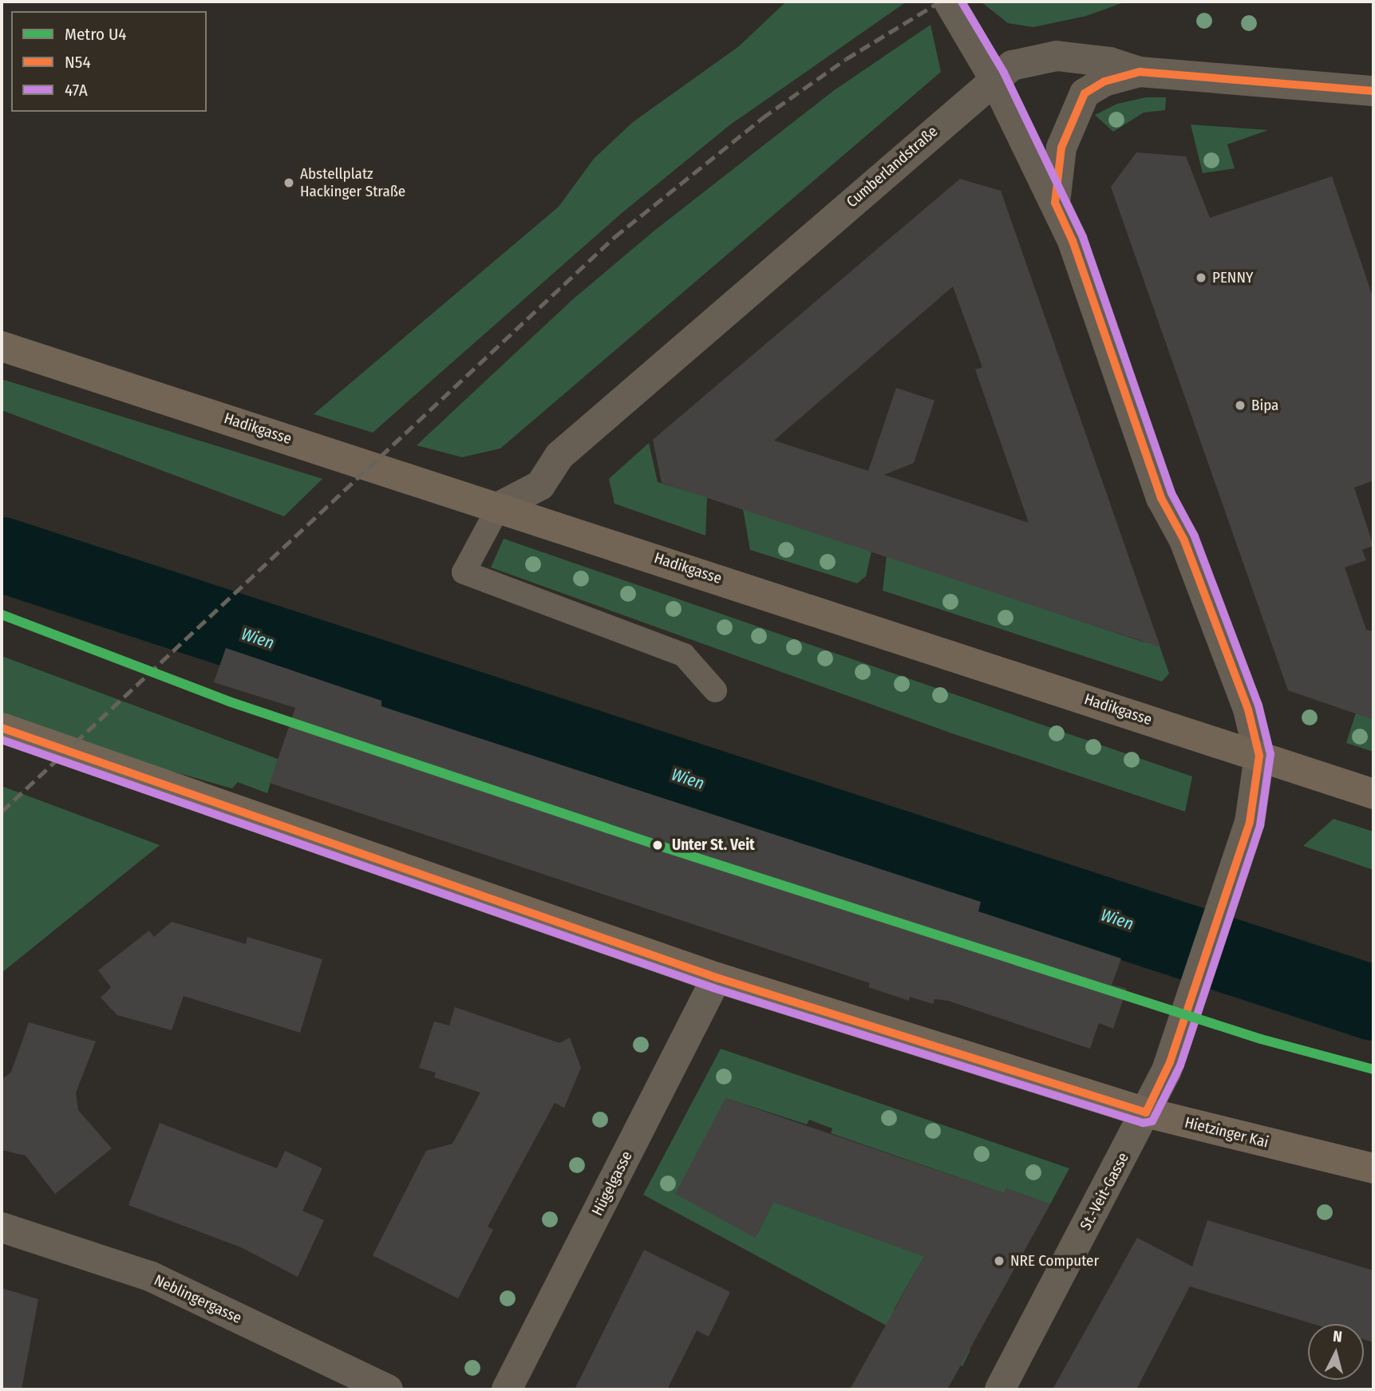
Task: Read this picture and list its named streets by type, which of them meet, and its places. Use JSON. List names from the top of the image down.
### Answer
{
  "streets": {
    "main road": ["Hadikgasse", "Hietzinger Kai"],
    "street": [
      "Cumberlandstraße",
      "Hügelgasse",
      "St.-Veit-Gasse",
      "Neblingergasse"
    ]
  },
  "crossings": [
    ["Cumberlandstraße", "Hadikgasse"],
    ["Hadikgasse", "St.-Veit-Gasse"],
    ["Hietzinger Kai", "Hügelgasse"],
    ["Hietzinger Kai", "St.-Veit-Gasse"]
  ],
  "water": ["Wien"],
  "places": [
    "Abstellplatz Hackinger Straße",
    "PENNY",
    "Bipa",
    "Unter St. Veit",
    "NRE Computer"
  ],
  "lines": ["transit line 47A", "transit line N54", "metro line U4"],
  "legend": ["Metro U4", "N54", "47A"],
  "north": "top"
}
